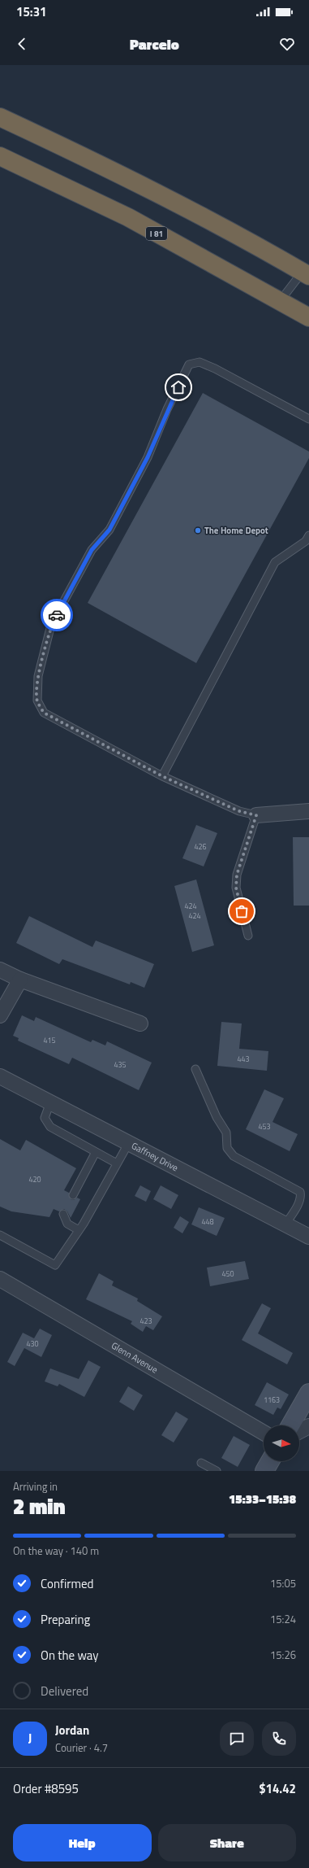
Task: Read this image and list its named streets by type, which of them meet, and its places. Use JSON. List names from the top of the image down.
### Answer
{
  "streets": {
    "highway": ["I 81"],
    "street": ["Gaffney Drive", "Glenn Avenue"]
  },
  "places": ["The Home Depot"],
  "house_numbers": [
    "426",
    "424",
    "424",
    "415",
    "443",
    "435",
    "453",
    "420",
    "448",
    "450",
    "423",
    "430",
    "1163"
  ],
  "north": "right",
  "page": {
    "status": "15:31",
    "header": "Parcelo",
    "heading": ["2 min", "Arriving in", "15:33–15:38"],
    "panel": [
      "Jordan",
      "Courier · 4.7",
      "Order #8595",
      "$14.42"
    ],
    "bar": "On the way · 140 m",
    "list": [
      ["Confirmed", "15:05"],
      ["Preparing", "15:24"],
      ["On the way", "15:26"],
      "Delivered"
    ],
    "round": "J",
    "buttons": ["Help", "Share"]
  }
}
